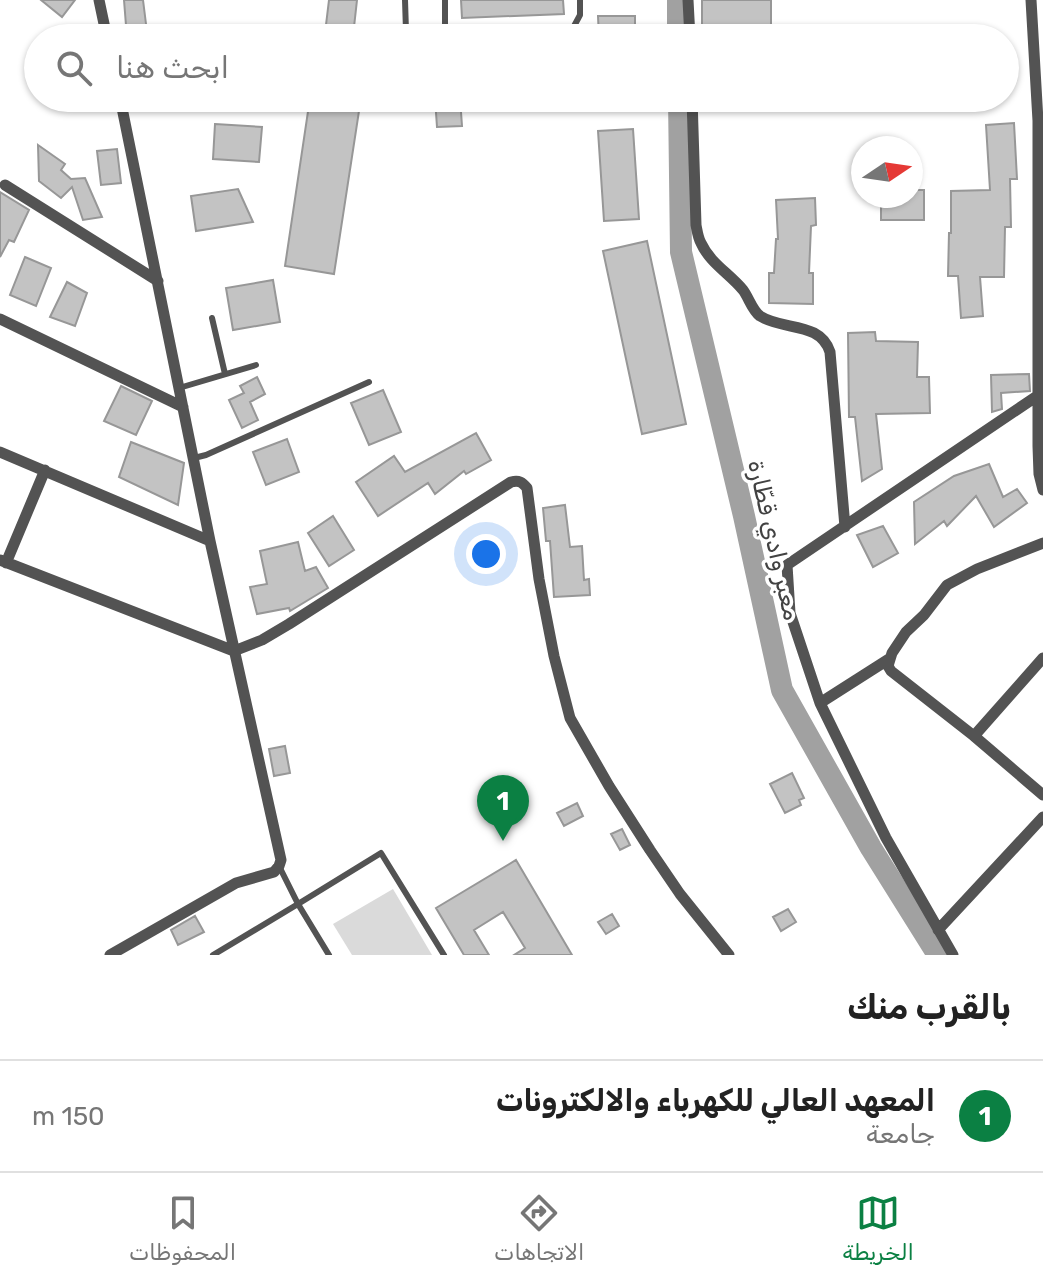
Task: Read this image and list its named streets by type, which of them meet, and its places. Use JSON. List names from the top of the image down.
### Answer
{
  "water": ["معبر وادي قطّارة"],
  "north": "right",
  "page": {
    "search": "ابحث هنا",
    "pins": "1",
    "heading": "بالقرب منك",
    "list": [
      {
        "mark": "1",
        "name": "المعهد العالي للكهرباء والالكترونات",
        "note": "جامعة",
        "value": "150 m"
      }
    ],
    "nav": ["الخريطة", "الاتجاهات", "المحفوظات"]
  }
}
